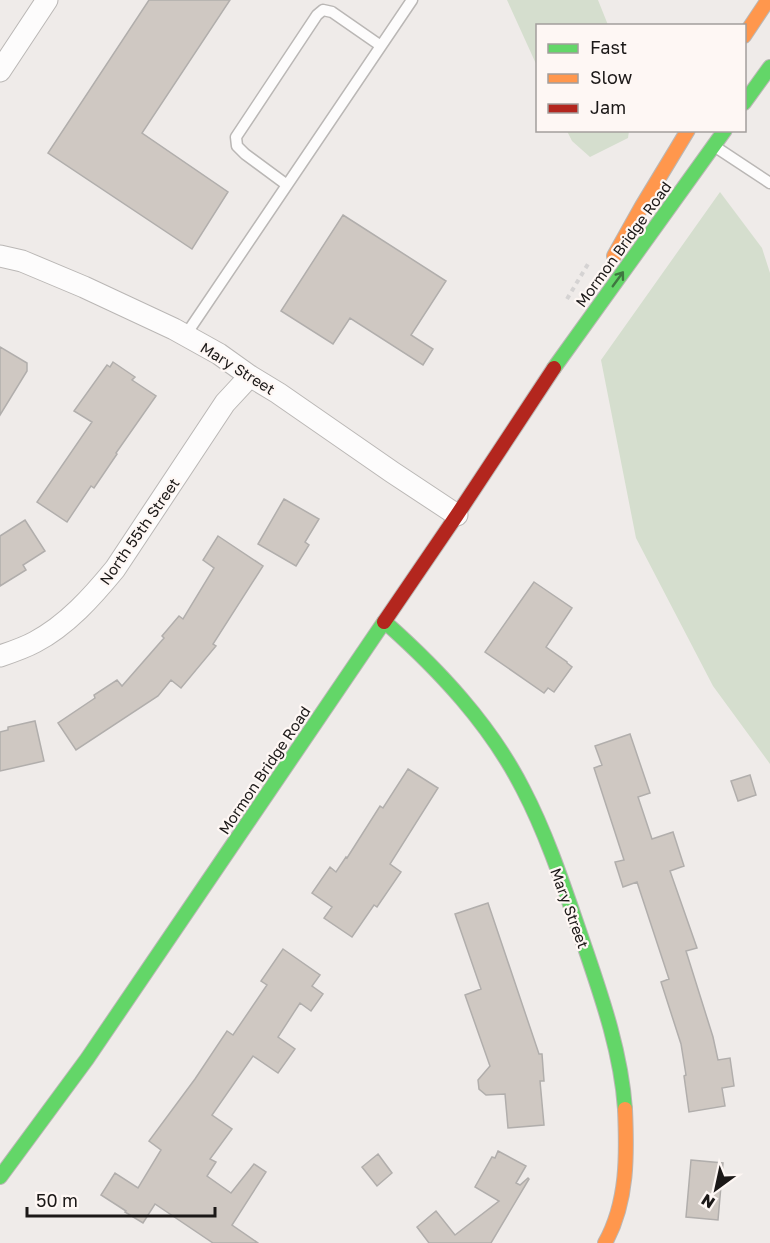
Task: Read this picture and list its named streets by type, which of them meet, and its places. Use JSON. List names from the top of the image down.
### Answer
{
  "streets": {
    "main road": ["Mormon Bridge Road", "Mary Street"],
    "street": ["North 55th Street"]
  },
  "crossings": [
    ["Mormon Bridge Road", "Mary Street"],
    ["Mary Street", "North 55th Street"]
  ],
  "legend": ["Fast", "Slow", "Jam"],
  "scale_bar": "50 m",
  "north": "bottom left"
}
